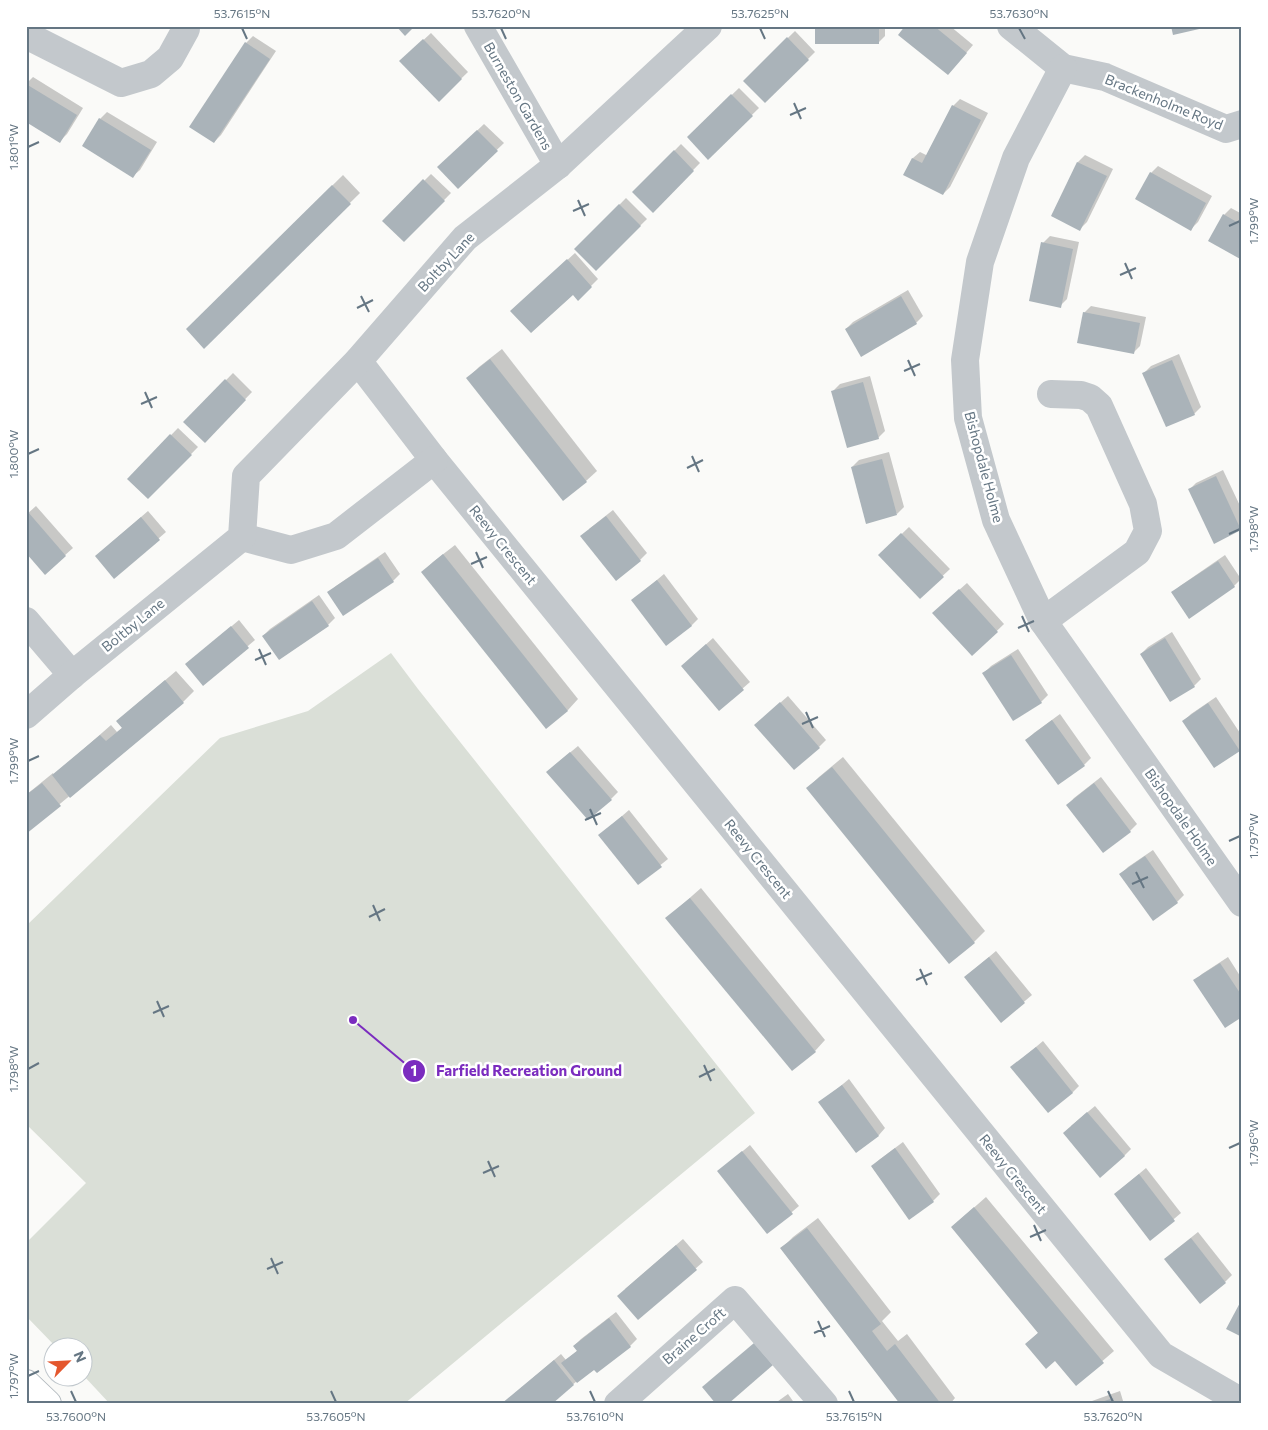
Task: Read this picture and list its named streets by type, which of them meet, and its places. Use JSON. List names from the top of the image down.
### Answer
{
  "streets": {
    "street": [
      "Burneston Gardens",
      "Brackenholme Royd",
      "Boltby Lane",
      "Bishopdale Holme",
      "Reevy Crescent",
      "Braine Croft"
    ]
  },
  "crossings": [
    ["Burneston Gardens", "Boltby Lane"],
    ["Brackenholme Royd", "Bishopdale Holme"],
    ["Boltby Lane", "Reevy Crescent"]
  ],
  "places": ["Farfield Recreation Ground"],
  "north": "top right",
  "coordinates": [
    "53.7615°N",
    "53.7620°N",
    "53.7625°N",
    "53.7630°N",
    "1.801°W",
    "1.799°W",
    "1.800°W",
    "1.798°W",
    "1.797°W",
    "1.796°W",
    "53.7600°N",
    "53.7605°N",
    "53.7610°N"
  ]
}
